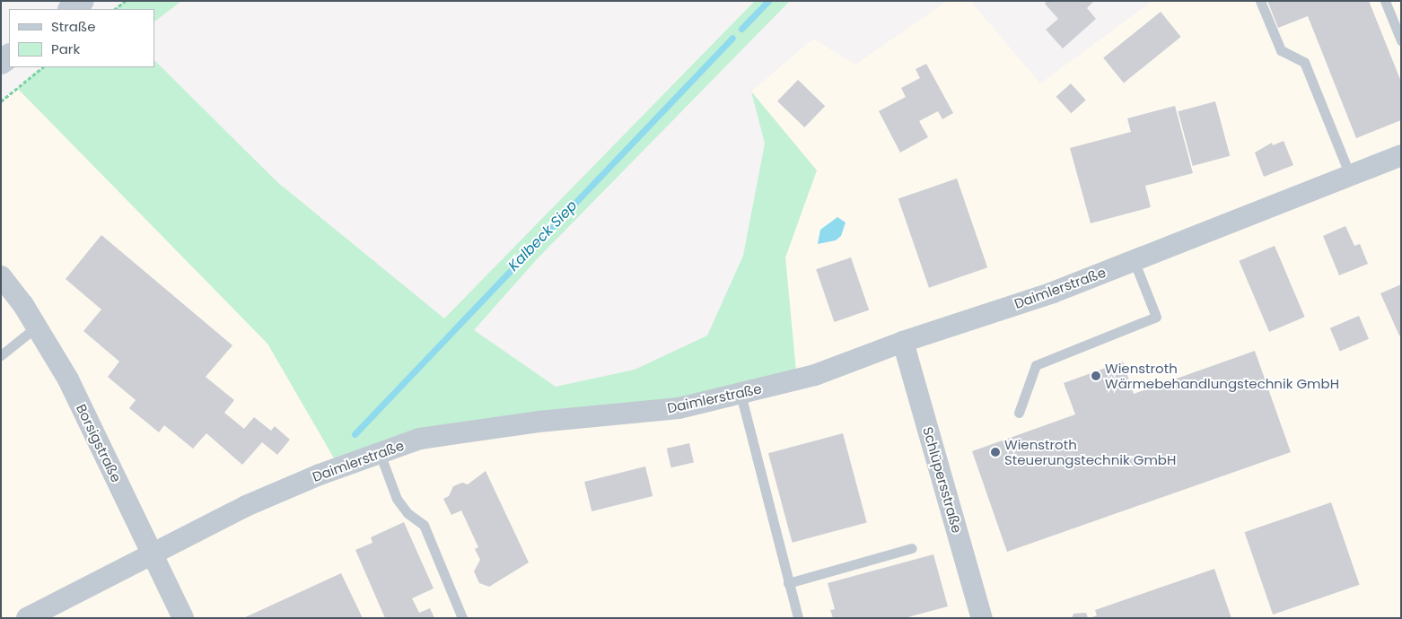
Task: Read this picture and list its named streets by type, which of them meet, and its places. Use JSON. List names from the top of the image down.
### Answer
{
  "streets": {
    "street": ["Daimlerstraße", "Borsigstraße", "Schlüpersstraße"]
  },
  "crossings": [
    ["Daimlerstraße", "Borsigstraße"],
    ["Daimlerstraße", "Schlüpersstraße"]
  ],
  "water": ["Kalbeck Siep"],
  "places": ["Wienstroth Wärmebehandlungstechnik GmbH", "Wienstroth Steuerungstechnik GmbH"],
  "legend": ["Straße", "Park"]
}
